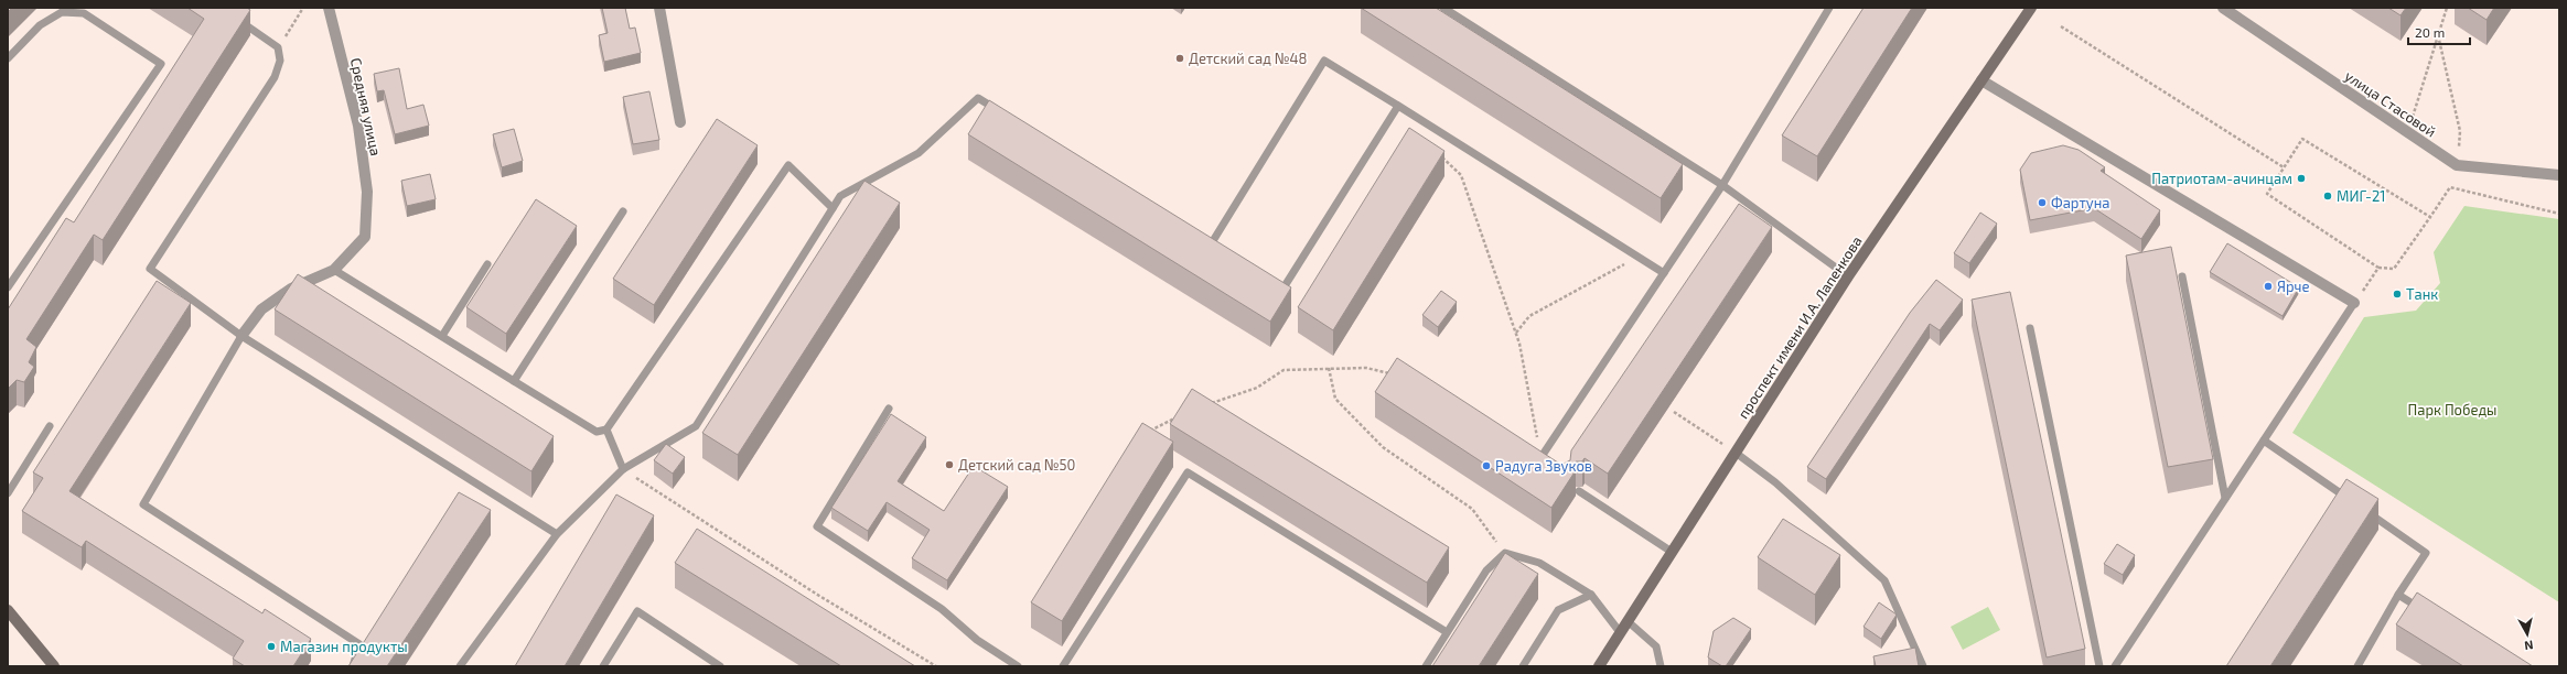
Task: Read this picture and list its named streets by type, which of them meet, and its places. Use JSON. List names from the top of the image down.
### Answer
{
  "streets": {
    "main road": ["проспект имени И.А. Лапенкова"],
    "street": ["улица Стасовой", "Средняя улица"]
  },
  "parks": ["Парк Победы"],
  "places": [
    "Детский сад №48",
    "Патриотам-ачинцам",
    "МИГ-21",
    "Фартуна",
    "Ярче",
    "Танк",
    "Детский сад №50",
    "Радуга Звуков",
    "Магазин продукты"
  ],
  "scale_bar": "20 m",
  "north": "bottom"
}
